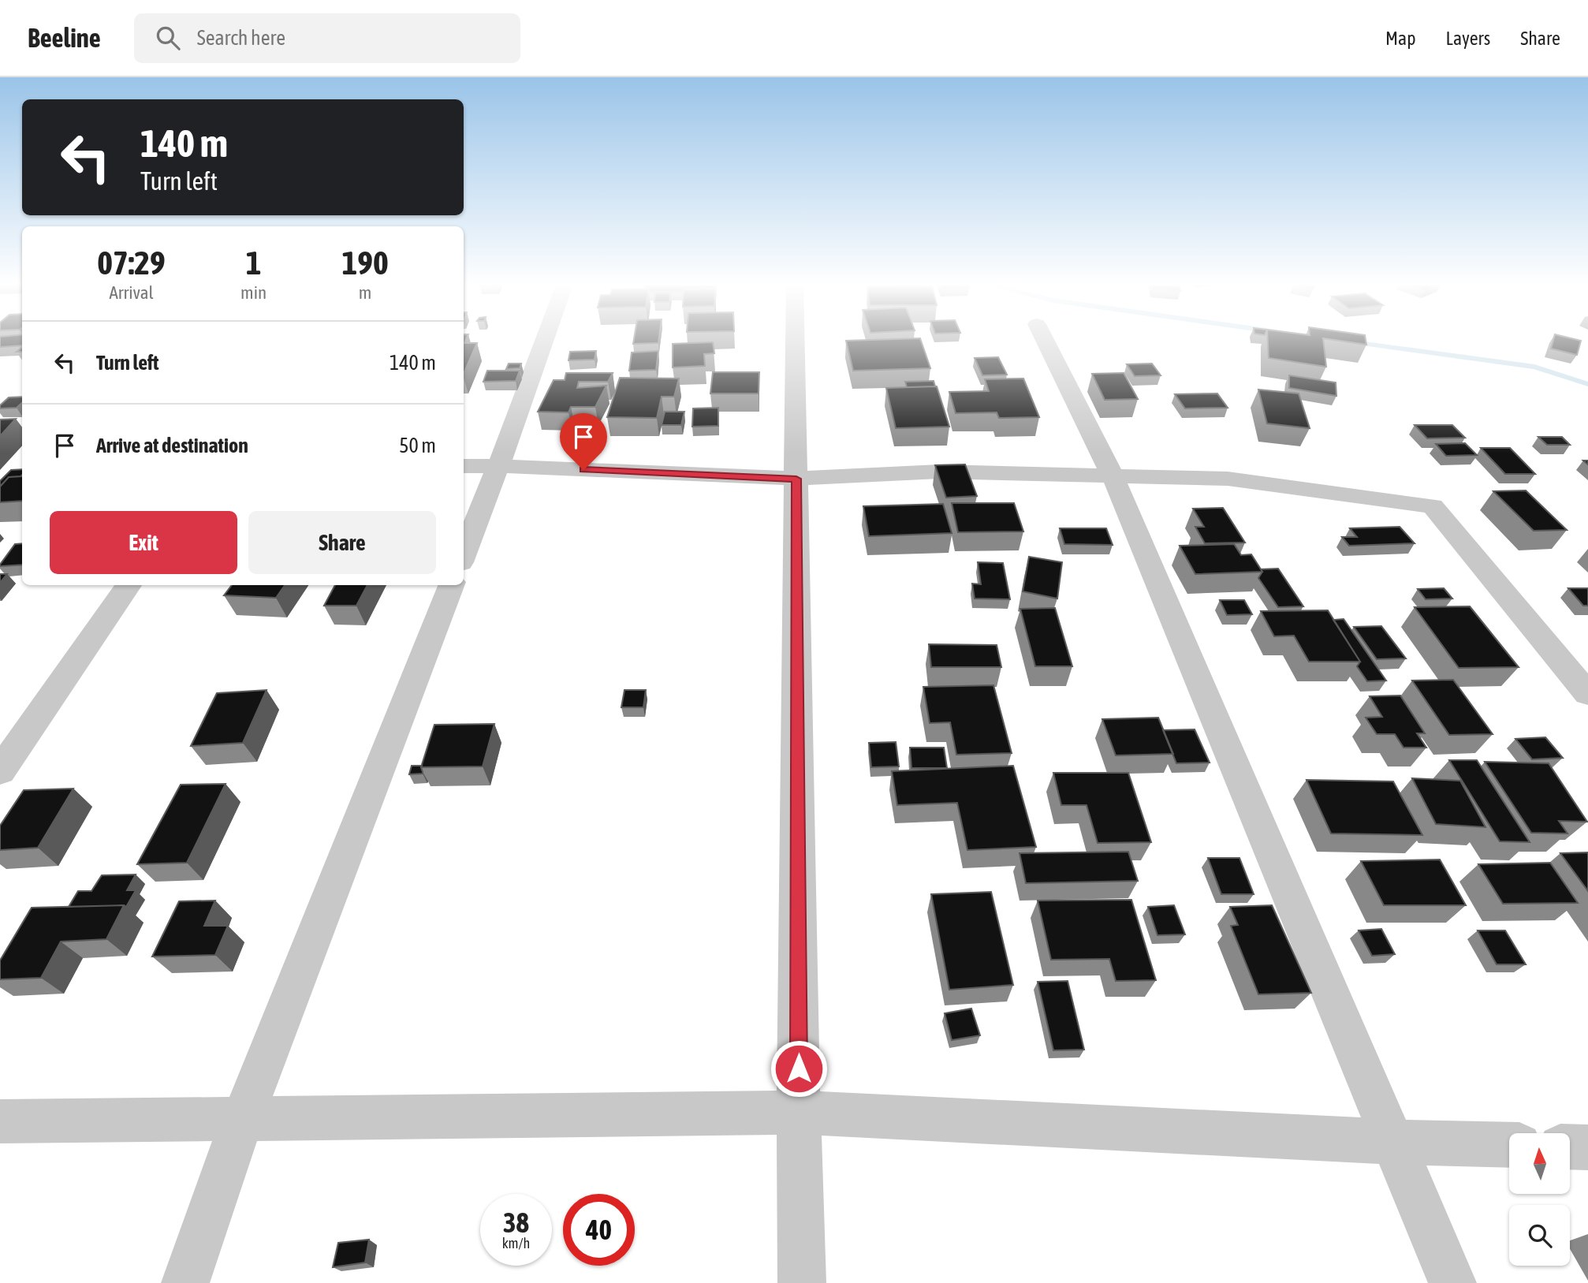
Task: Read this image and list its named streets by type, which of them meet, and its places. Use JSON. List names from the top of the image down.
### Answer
{
  "north": "top",
  "page": {
    "header": "Beeline",
    "search": "Search here",
    "nav": ["Map", "Layers", "Share"],
    "turn": ["140 m", "Turn left"],
    "eta": [
      "07:29",
      "Arrival",
      "1",
      "min",
      "190",
      "m"
    ],
    "list": [
      {
        "name": "Turn left",
        "value": "140 m"
      },
      {
        "name": "Arrive at destination",
        "value": "50 m"
      }
    ],
    "buttons": ["Exit", "Share"],
    "speed": "38 km/h",
    "limit": "40"
  }
}
